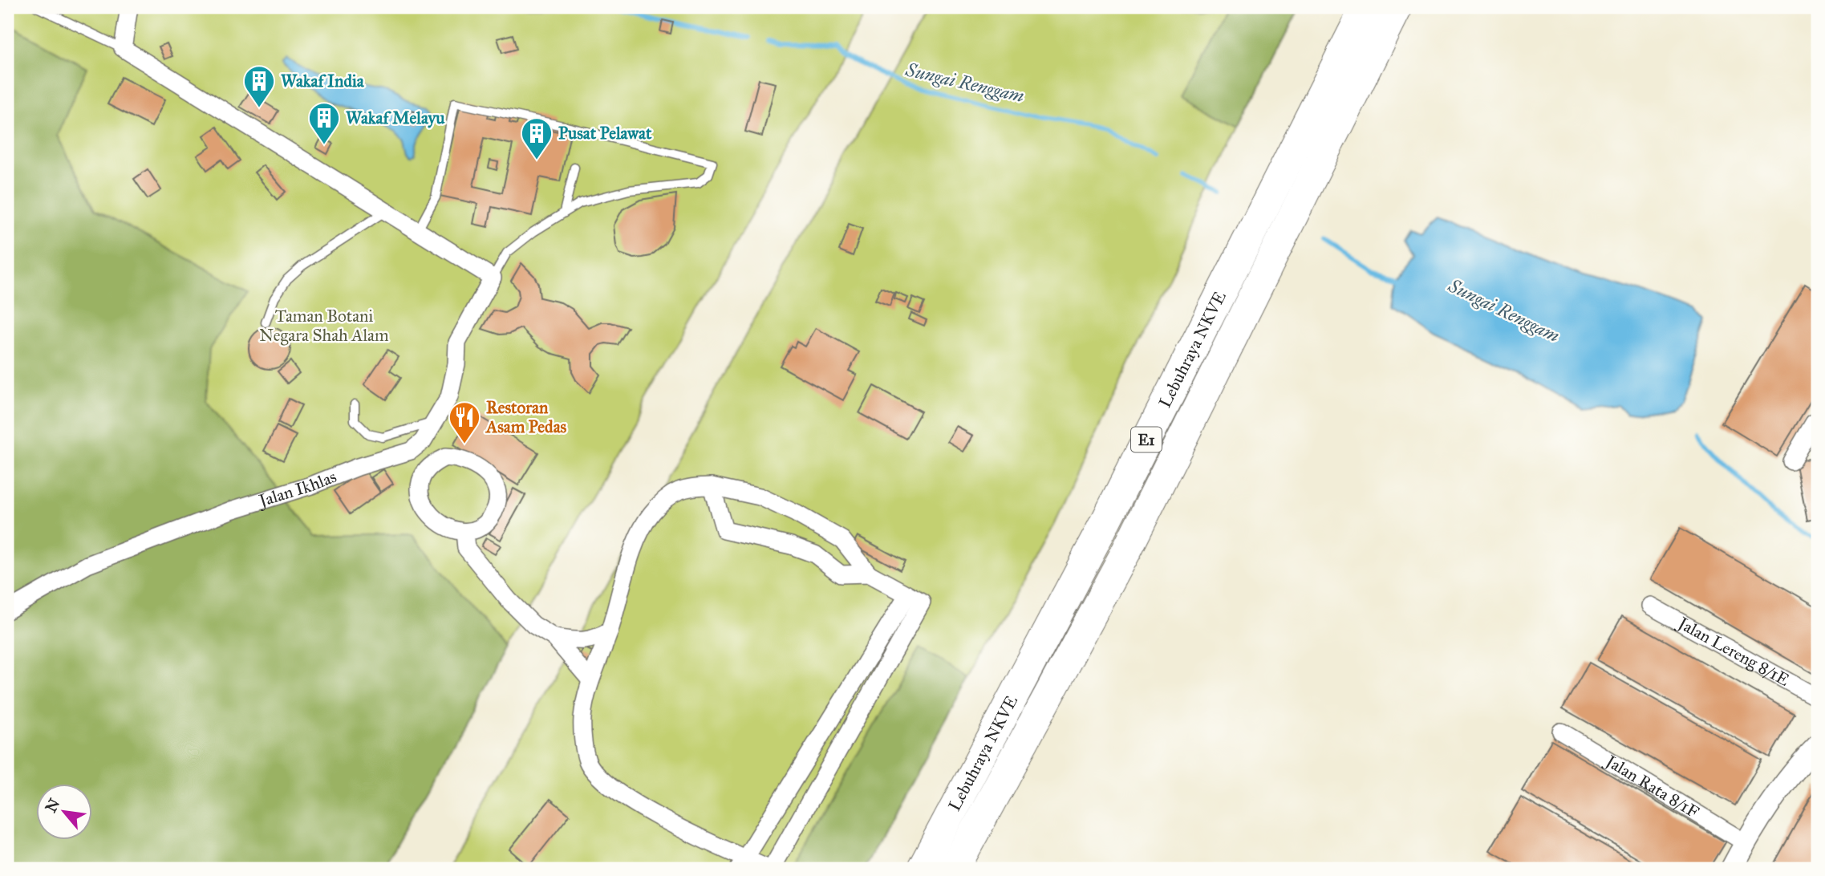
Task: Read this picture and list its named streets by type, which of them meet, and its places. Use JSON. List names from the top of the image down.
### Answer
{
  "streets": {
    "highway": ["Lebuhraya NKVE", "E1"],
    "street": ["Jalan Ikhlas", "Jalan Lereng 8/1E", "Jalan Rata 8/1F"]
  },
  "water": ["Sungai Renggam"],
  "parks": ["Taman Botani Negara Shah Alam"],
  "places": {
    "building": ["Wakaf India", "Wakaf Melayu", "Pusat Pelawat"],
    "restaurant": ["Restoran Asam Pedas"]
  },
  "north": "top left"
}
